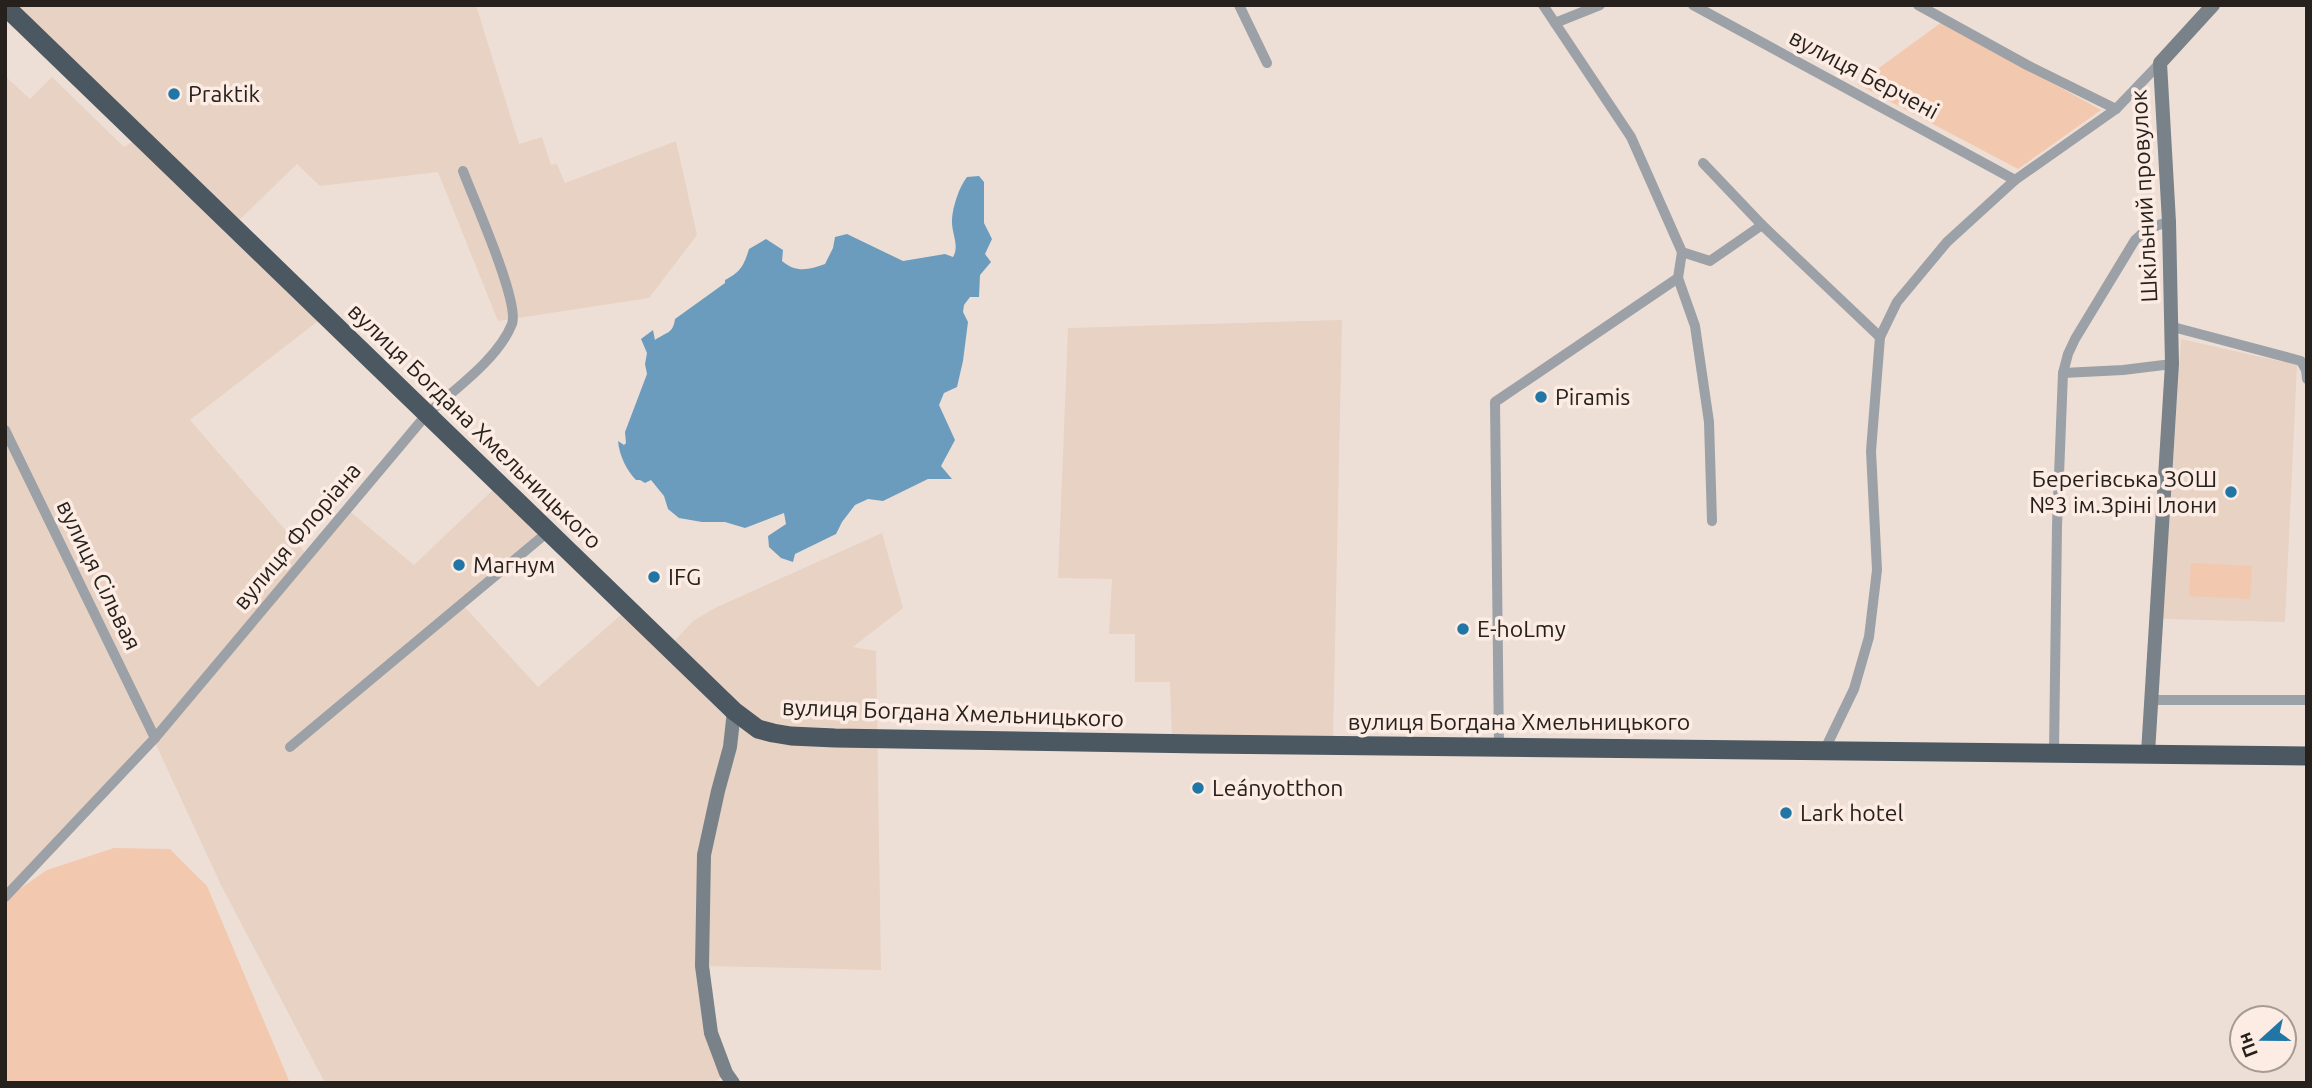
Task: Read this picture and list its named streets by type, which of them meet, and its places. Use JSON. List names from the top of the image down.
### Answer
{
  "streets": {
    "highway": ["вулиця Богдана Хмельницького"],
    "main road": ["Шкільний провулок"],
    "street": ["вулиця Берчені", "вулиця Флоріана", "вулиця Сільвая"]
  },
  "crossings": [
    ["Шкільний провулок", "вулиця Богдана Хмельницького"],
    ["вулиця Богдана Хмельницького", "вулиця Флоріана"],
    ["вулиця Флоріана", "вулиця Сільвая"]
  ],
  "places": [
    "Praktik",
    "Piramis",
    "Берегівська ЗОШ №3 ім.Зріні Ілони",
    "Магнум",
    "IFG",
    "E-hoLmy",
    "Leányotthon",
    "Lark hotel"
  ],
  "north": "left"
}
